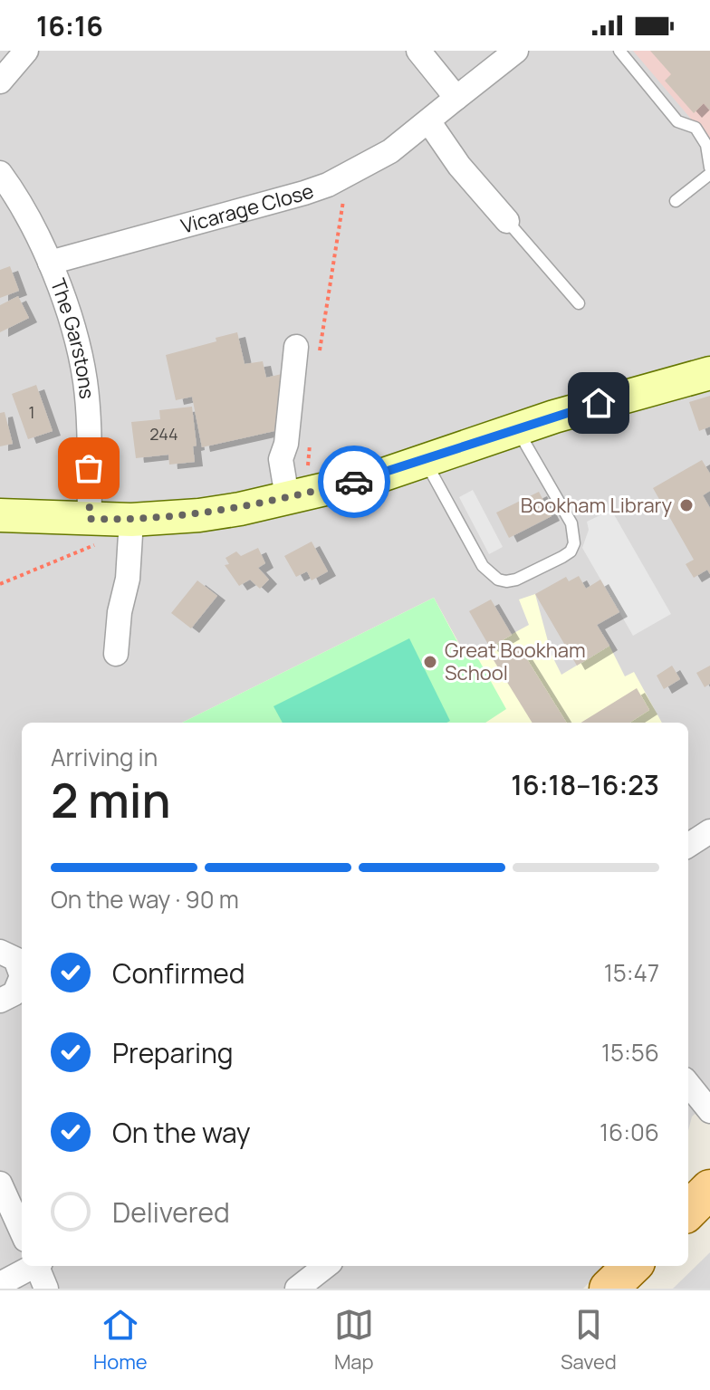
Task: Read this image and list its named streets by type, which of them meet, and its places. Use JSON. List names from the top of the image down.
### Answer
{
  "streets": {
    "street": ["Vicarage Close", "The Garstons"]
  },
  "crossings": [
    ["Vicarage Close", "The Garstons"]
  ],
  "places": ["Bookham Library", "Great Bookham School"],
  "house_numbers": ["1", "244"],
  "page": {
    "status": "16:16",
    "heading": ["2 min", "Arriving in", "16:18–16:23"],
    "bar": "On the way · 90 m",
    "list": [
      ["Confirmed", "15:47"],
      ["Preparing", "15:56"],
      ["On the way", "16:06"],
      "Delivered"
    ],
    "tabs": ["Home", "Map", "Saved"]
  }
}
